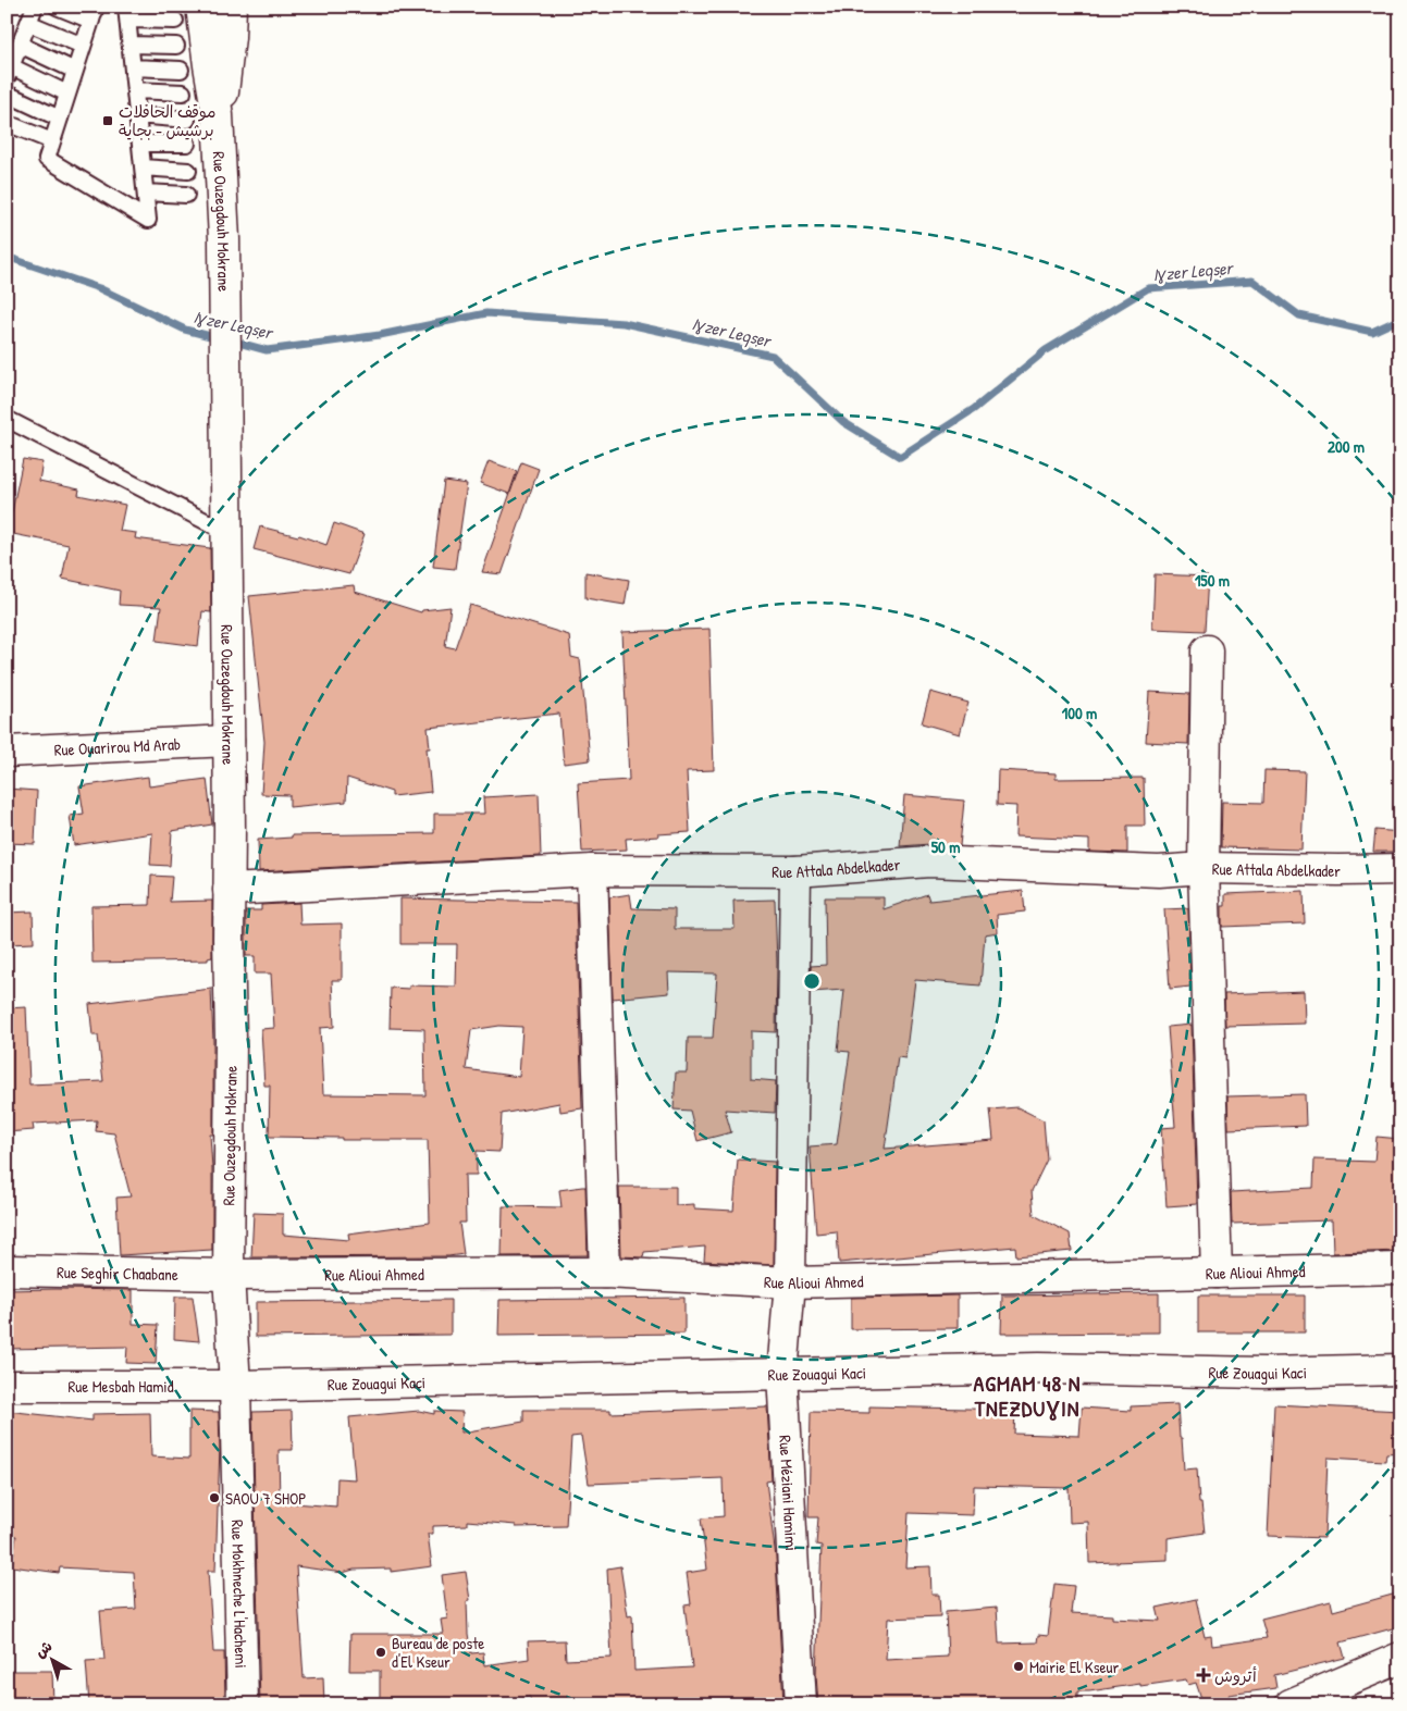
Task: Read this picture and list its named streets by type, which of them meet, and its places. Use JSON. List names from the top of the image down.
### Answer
{
  "streets": {
    "street": [
      "Rue Ouzegdouh Mokrane",
      "Rue Ouarirou Md Arab",
      "Rue Attala Abdelkader",
      "Rue Alioui Ahmed",
      "Rue Seghir Chaabane",
      "Rue Zouagui Kaci",
      "Rue Mesbah Hamid",
      "Rue Méziani Hamimi",
      "Rue Mokhneche L'Hachemi"
    ]
  },
  "crossings": [
    ["Rue Ouzegdouh Mokrane", "Rue Ouarirou Md Arab"],
    ["Rue Ouzegdouh Mokrane", "Rue Attala Abdelkader"],
    ["Rue Ouzegdouh Mokrane", "Rue Alioui Ahmed"],
    ["Rue Ouzegdouh Mokrane", "Rue Seghir Chaabane"],
    ["Rue Ouzegdouh Mokrane", "Rue Zouagui Kaci"],
    ["Rue Ouzegdouh Mokrane", "Rue Mesbah Hamid"],
    ["Rue Ouzegdouh Mokrane", "Rue Mokhneche L'Hachemi"],
    ["Rue Attala Abdelkader", "Rue Méziani Hamimi"],
    ["Rue Alioui Ahmed", "Rue Seghir Chaabane"],
    ["Rue Alioui Ahmed", "Rue Méziani Hamimi"],
    ["Rue Zouagui Kaci", "Rue Mesbah Hamid"],
    ["Rue Zouagui Kaci", "Rue Méziani Hamimi"],
    ["Rue Zouagui Kaci", "Rue Mokhneche L'Hachemi"],
    ["Rue Mesbah Hamid", "Rue Mokhneche L'Hachemi"]
  ],
  "districts": ["AGMAM 48 N TNEZDUƔIN"],
  "water": ["Iɣzer Leqṣer"],
  "places": {
    "transit": ["موقف الحافلات برشيش - بجاية"],
    "other": ["SAOU 7 SHOP", "Bureau de poste d'El Kseur", "Mairie El Kseur"],
    "health": ["أتروش"]
  },
  "north": "top left",
  "rings": [
    "200 m",
    "150 m",
    "100 m",
    "50 m"
  ]
}
